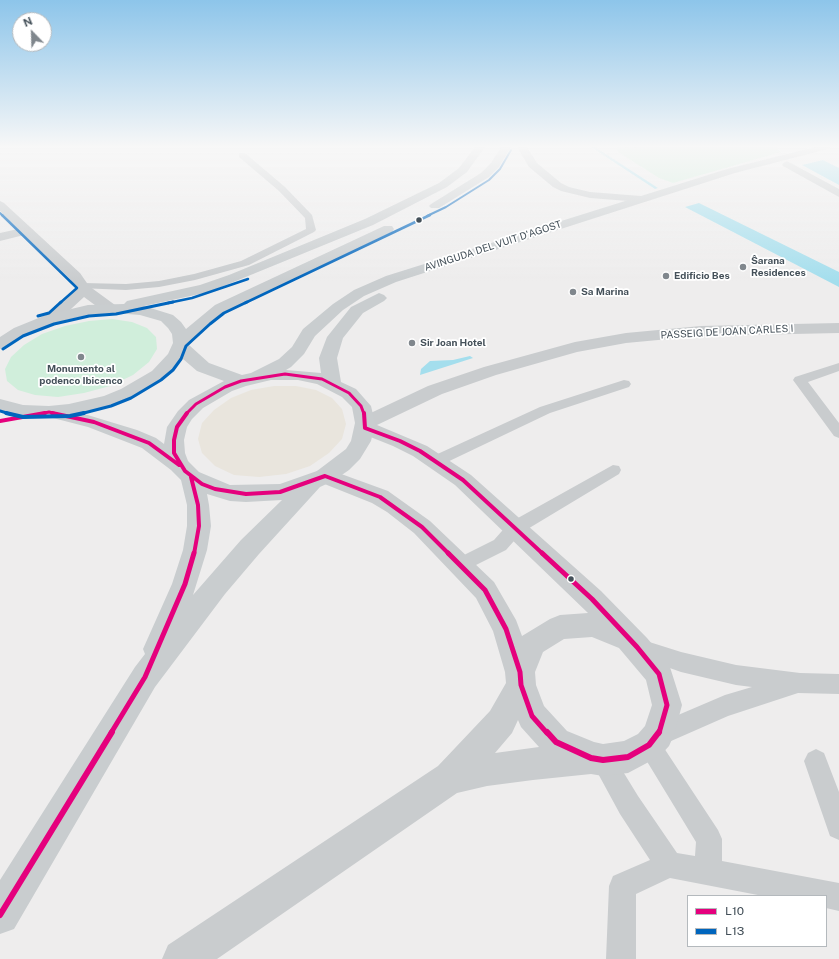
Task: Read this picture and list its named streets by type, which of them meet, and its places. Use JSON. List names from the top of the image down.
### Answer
{
  "streets": {
    "street": ["AVINGUDA DEL VUIT D'AGOST", "PASSEIG DE JOAN CARLES I"]
  },
  "places": [
    "Ŝarana Residences",
    "Edificio Bes",
    "Sa Marina",
    "Sir Joan Hotel",
    "Monumento al podenco Ibicenco"
  ],
  "lines": ["transit line L13", "transit line L10"],
  "legend": ["L10", "L13"],
  "north": "top left"
}
